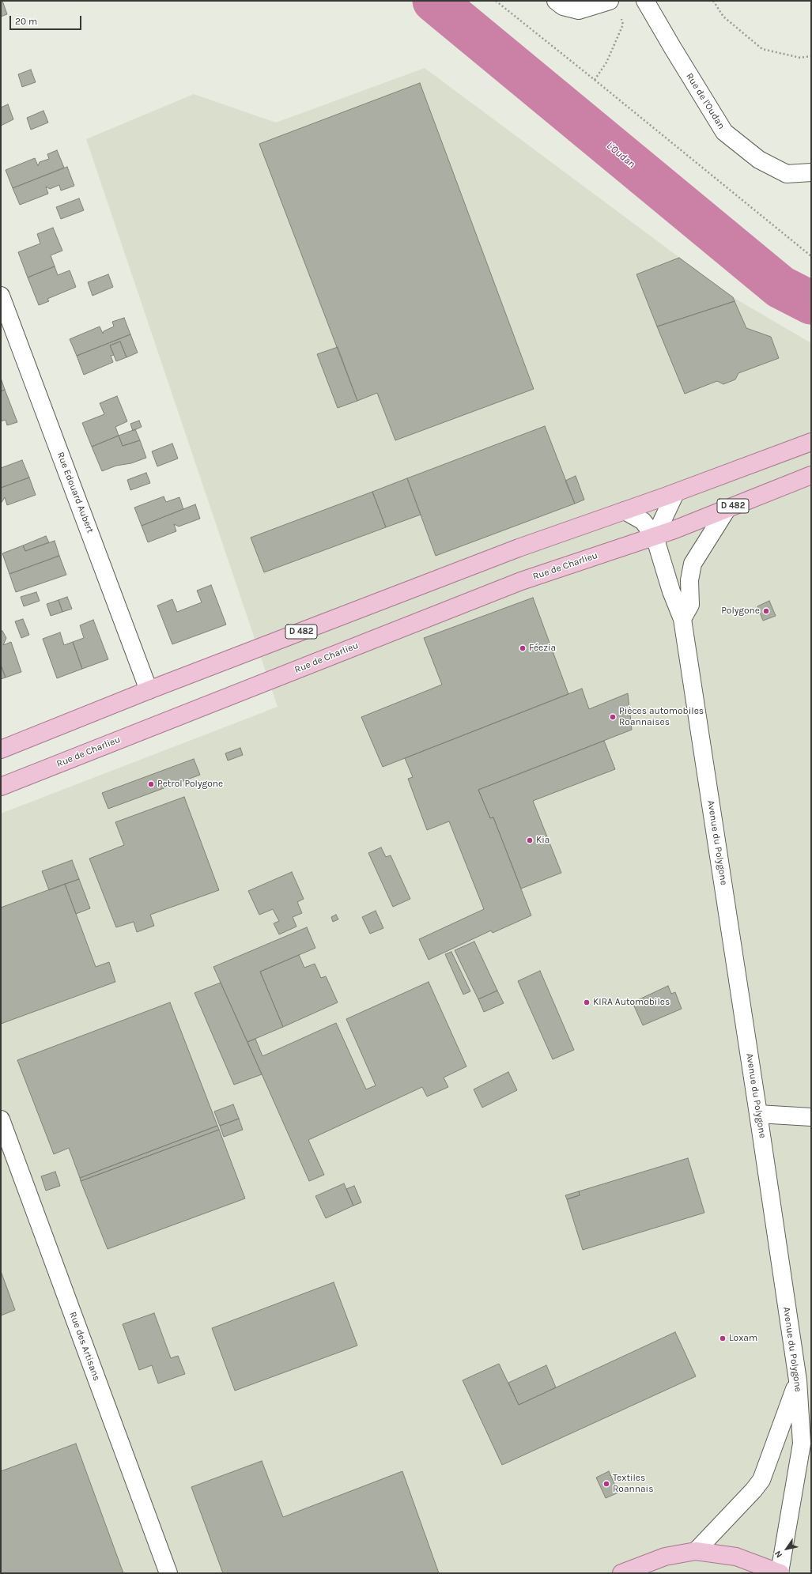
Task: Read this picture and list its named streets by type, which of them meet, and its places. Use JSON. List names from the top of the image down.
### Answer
{
  "streets": {
    "main road": ["D 482", "Rue de Charlieu"],
    "street": [
      "Rue de l'Oudan",
      "Rue Edouard Aubert",
      "Avenue du Polygone",
      "Rue des Artisans"
    ]
  },
  "crossings": [
    ["Rue Edouard Aubert", "D 482"],
    ["Rue de Charlieu", "Avenue du Polygone"]
  ],
  "water": ["L'Oudan"],
  "places": [
    "Polygone",
    "Féezia",
    "Pièces automobiles Roannaises",
    "Petrol Polygone",
    "Kia",
    "KIRA Automobiles",
    "Loxam",
    "Textiles Roannais"
  ],
  "scale_bar": "20 m",
  "north": "bottom left"
}
